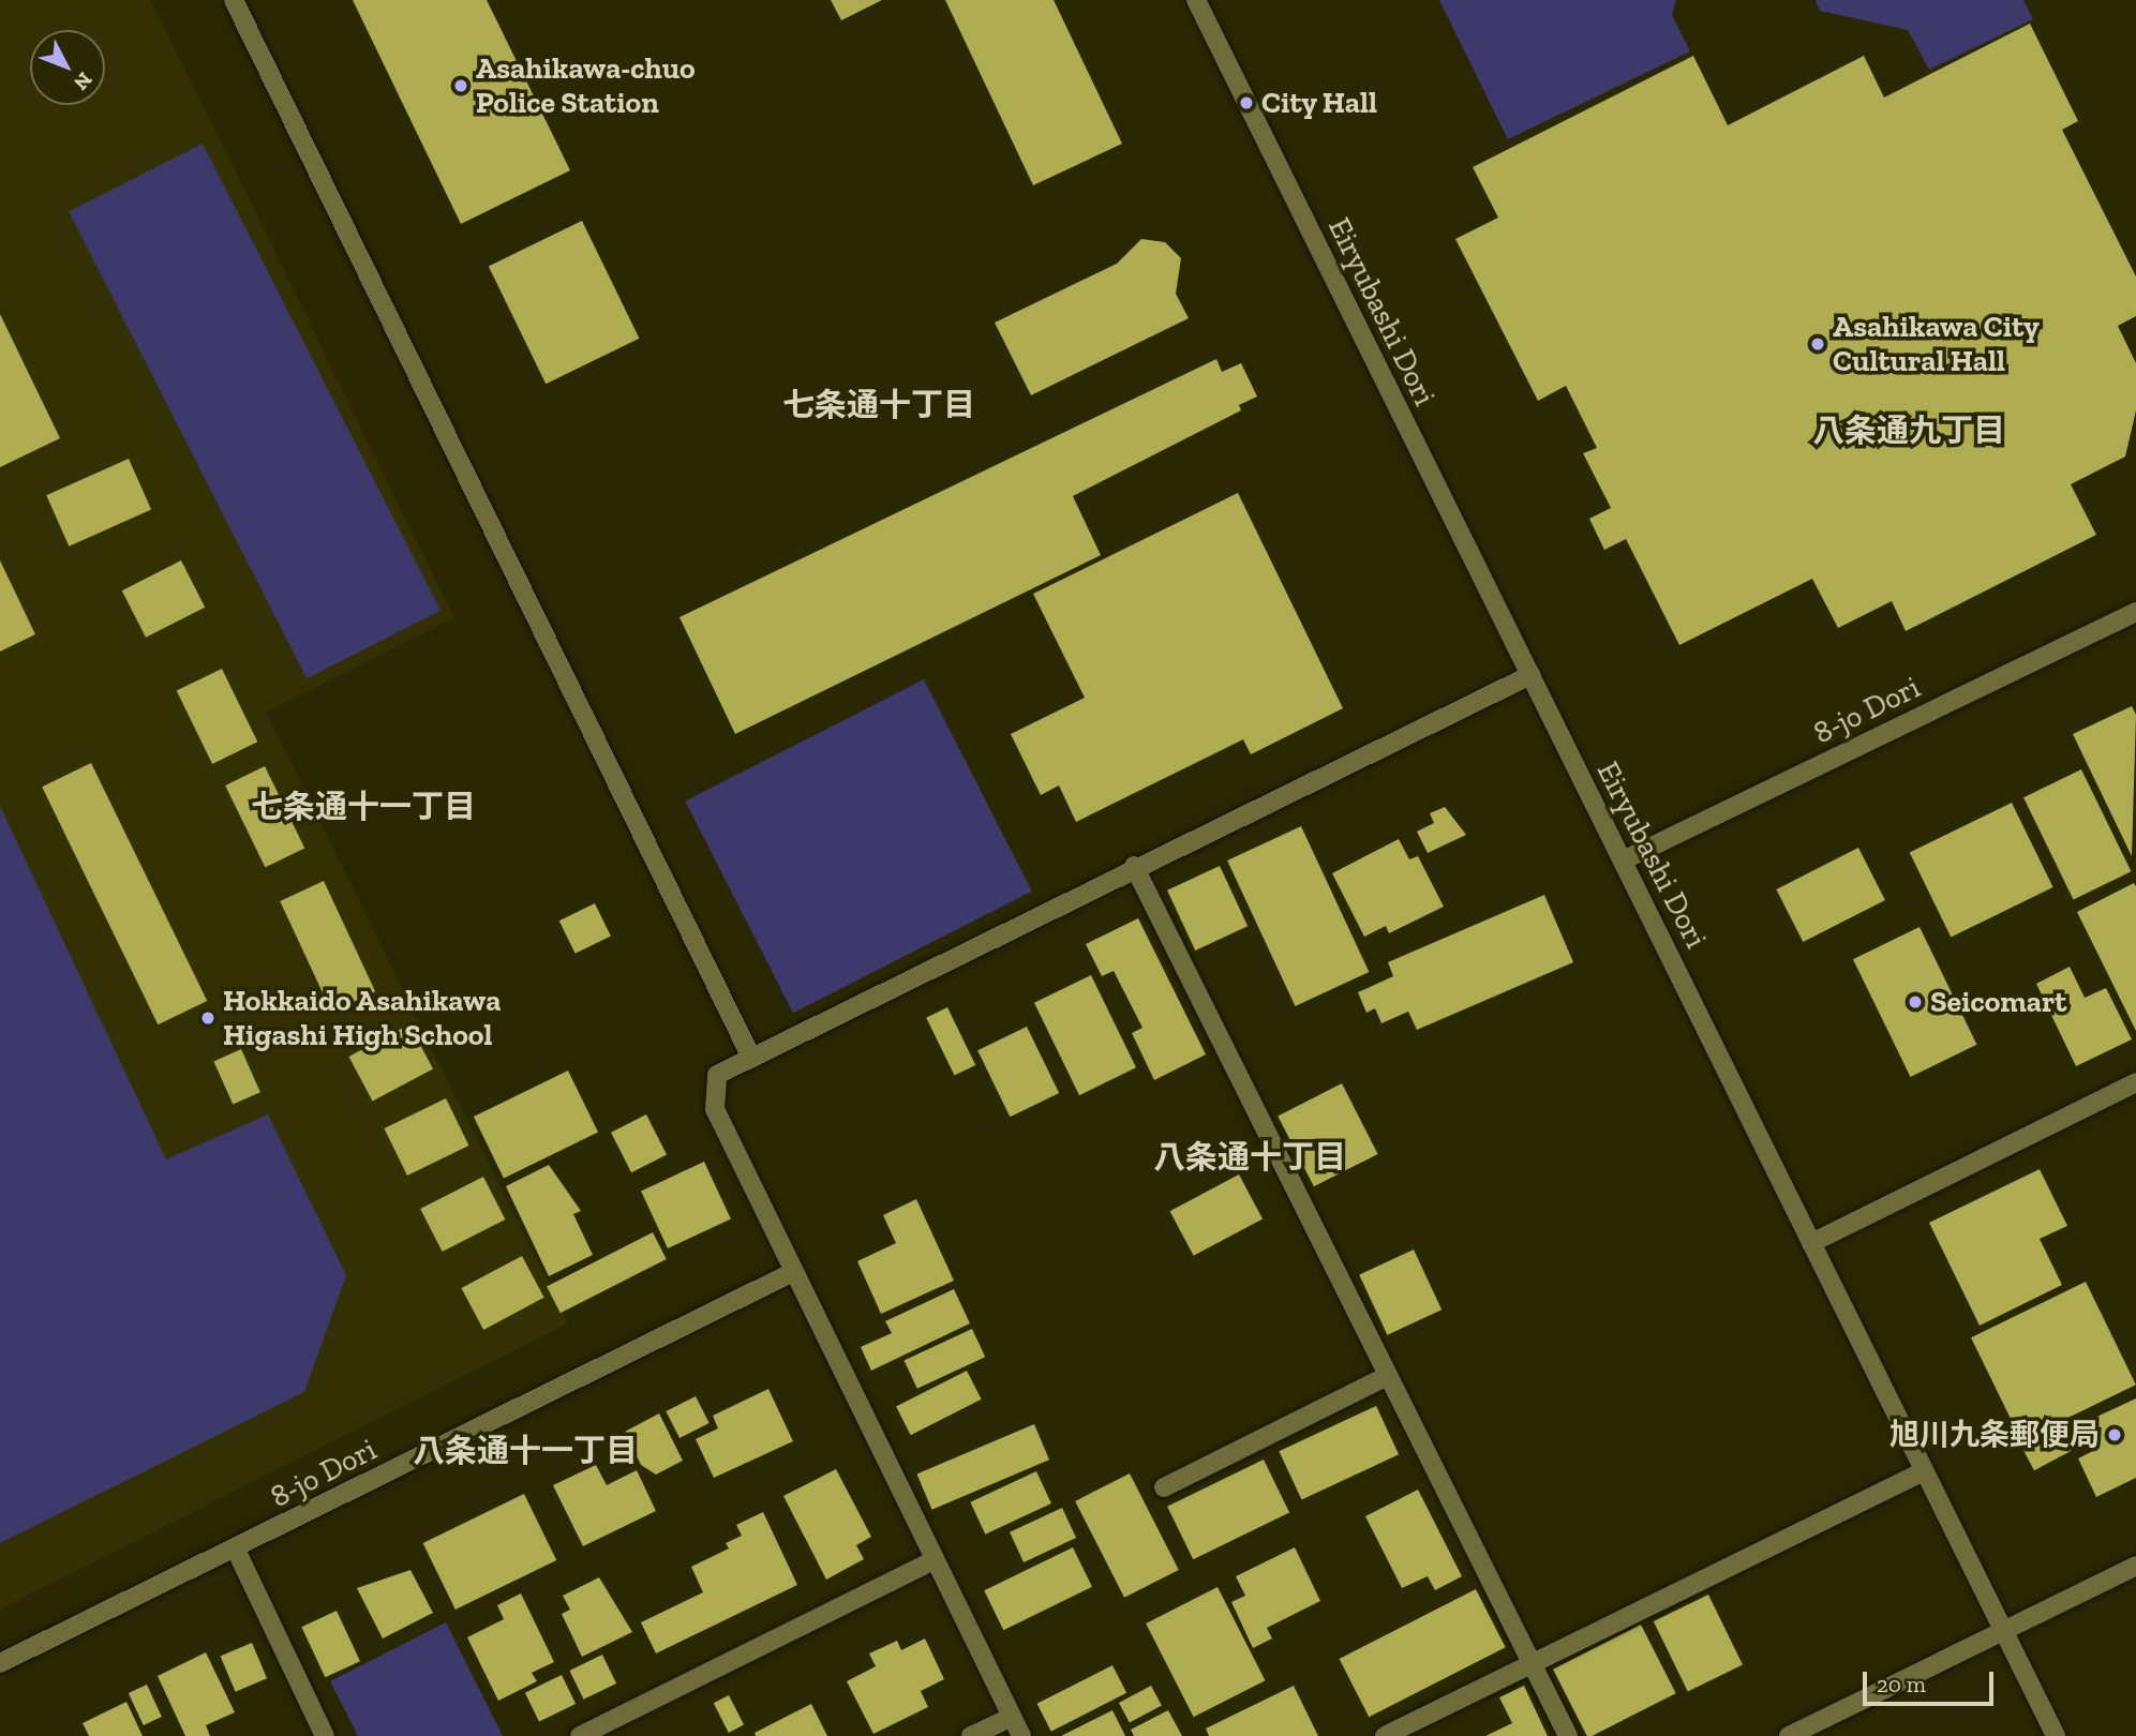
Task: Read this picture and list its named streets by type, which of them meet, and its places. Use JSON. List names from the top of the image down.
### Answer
{
  "streets": {
    "street": ["Eiryubashi Dori", "8-jo Dori"]
  },
  "crossings": [
    ["Eiryubashi Dori", "8-jo Dori"]
  ],
  "districts": [
    "七条通十丁目",
    "八条通九丁目",
    "七条通十一丁目",
    "八条通十丁目",
    "八条通十一丁目"
  ],
  "places": [
    "Asahikawa-chuo Police Station",
    "City Hall",
    "Asahikawa City Cultural Hall",
    "Seicomart",
    "Hokkaido Asahikawa Higashi High School",
    "旭川九条郵便局"
  ],
  "scale_bar": "20 m",
  "north": "bottom right"
}
